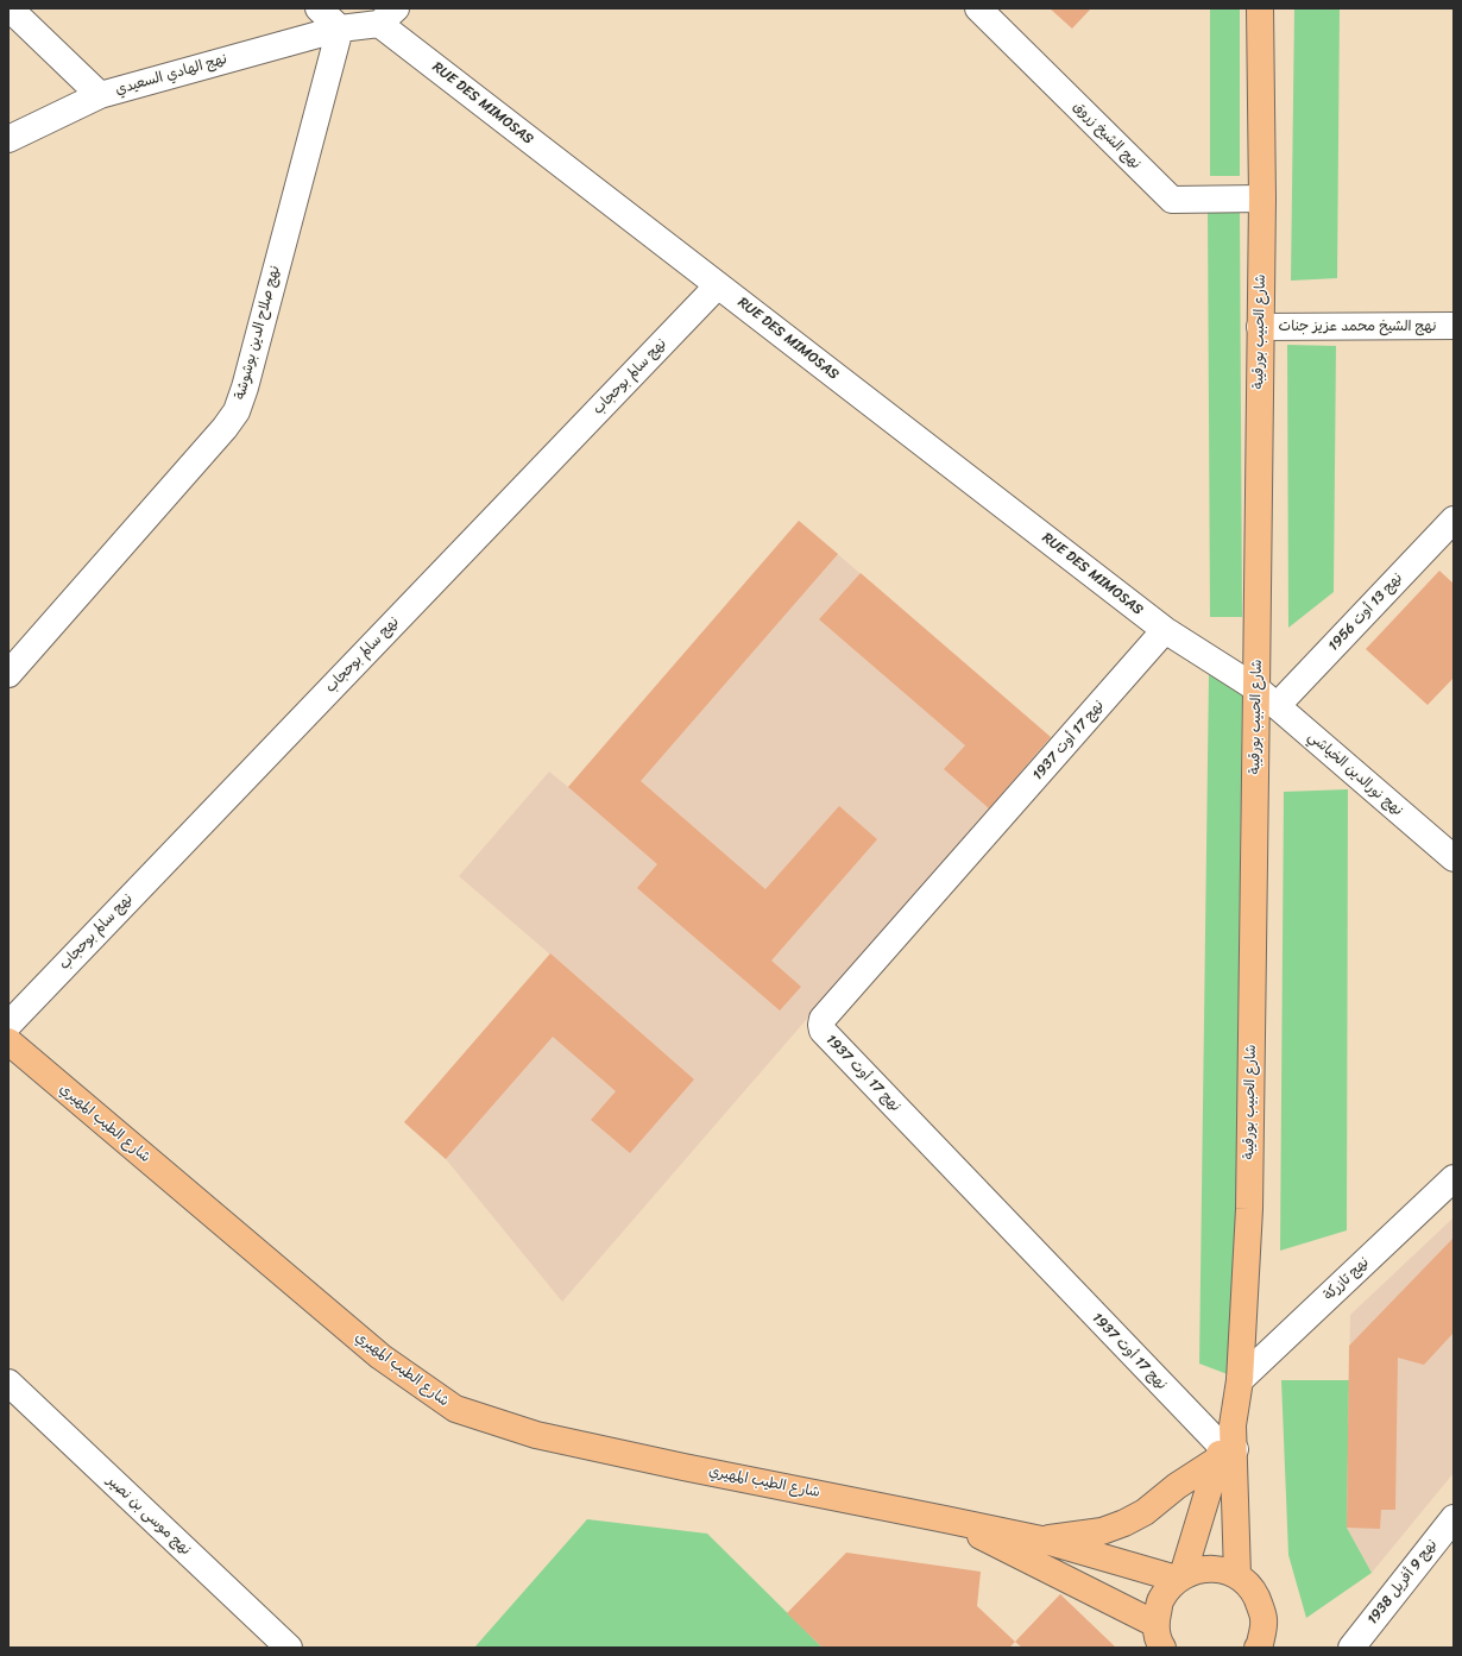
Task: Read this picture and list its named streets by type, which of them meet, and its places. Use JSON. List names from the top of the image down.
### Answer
{
  "streets": {
    "main road": ["شارع الحبيب بورقيبة", "شارع الطيب المهيري"],
    "street": [
      "نهج الهادي السعيدي",
      "RUE DES MIMOSAS",
      "نهج الشيخ زروق",
      "نهج الشيخ محمد عزيز جنات",
      "نهج صلاح الدين بوشوشة",
      "نهج سالم بوحجاب",
      "نهج 13 أوت 1956",
      "نهج 17 أوت 1937",
      "نهج نورالدين الخياشي",
      "نهج تازركة",
      "نهج موسى بن نصير",
      "نهج 9 أفريل 1938"
    ]
  },
  "crossings": [
    ["نهج الهادي السعيدي", "RUE DES MIMOSAS"],
    ["نهج الهادي السعيدي", "نهج صلاح الدين بوشوشة"],
    ["RUE DES MIMOSAS", "شارع الحبيب بورقيبة"],
    ["RUE DES MIMOSAS", "نهج صلاح الدين بوشوشة"],
    ["RUE DES MIMOSAS", "نهج سالم بوحجاب"],
    ["RUE DES MIMOSAS", "نهج 17 أوت 1937"],
    ["RUE DES MIMOSAS", "نهج نورالدين الخياشي"],
    ["نهج الشيخ زروق", "شارع الحبيب بورقيبة"],
    ["نهج الشيخ محمد عزيز جنات", "شارع الحبيب بورقيبة"],
    ["شارع الحبيب بورقيبة", "نهج 17 أوت 1937"],
    ["شارع الحبيب بورقيبة", "نهج نورالدين الخياشي"],
    ["شارع الحبيب بورقيبة", "نهج تازركة"],
    ["نهج 13 أوت 1956", "نهج نورالدين الخياشي"]
  ]
}
